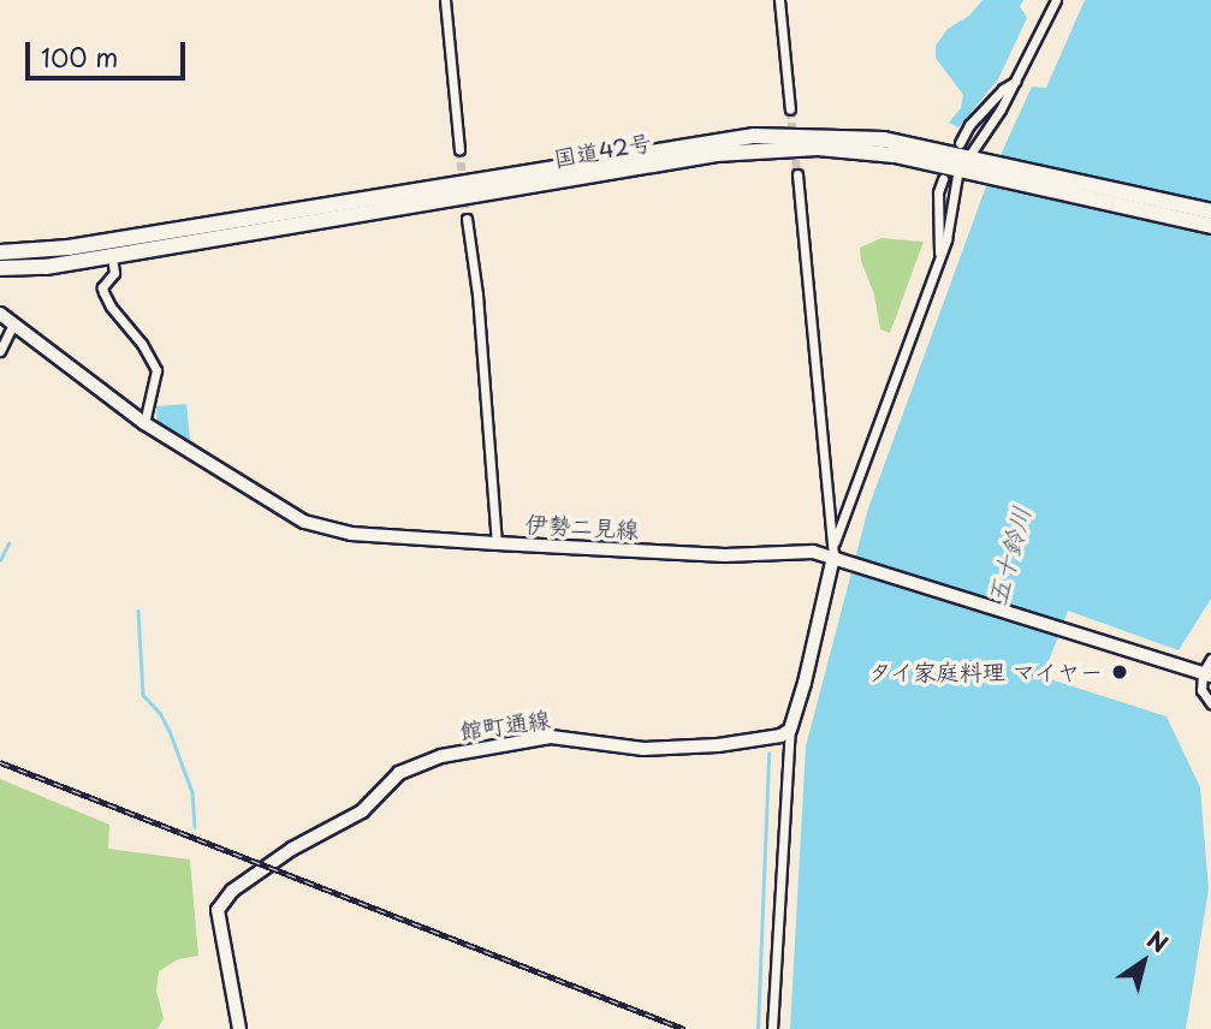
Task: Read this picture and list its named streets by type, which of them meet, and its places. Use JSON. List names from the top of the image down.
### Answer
{
  "streets": {
    "highway": ["国道42号"],
    "main road": ["伊勢二見線", "館町通線"]
  },
  "water": ["五十鈴川"],
  "places": ["タイ家庭料理 マイヤー"],
  "scale_bar": "100 m",
  "north": "top right"
}
